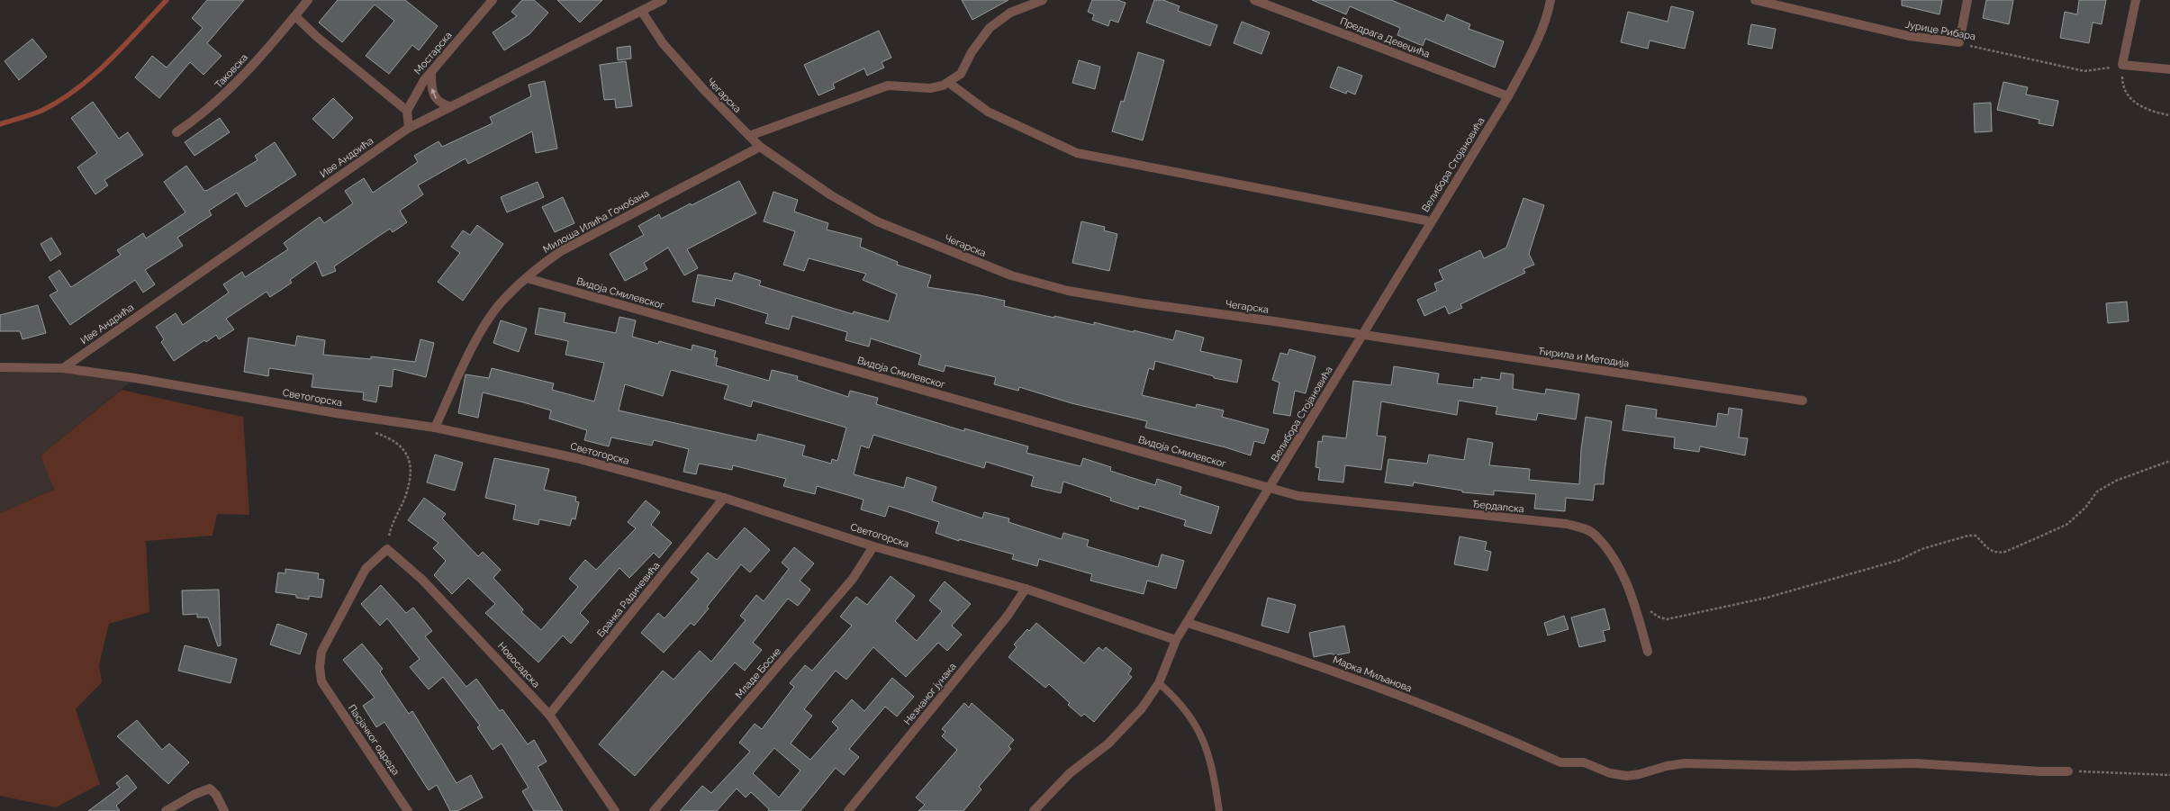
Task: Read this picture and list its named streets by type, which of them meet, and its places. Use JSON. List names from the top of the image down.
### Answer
{
  "streets": {
    "street": [
      "Јурице Рибара",
      "Предрага Девеџића",
      "Мостарска",
      "Таковска",
      "Чегарска",
      "Иве Андрића",
      "Велибора Стојановића",
      "Милоша Илића Гочобана",
      "Видоја Смилевског",
      "Ћирила и Методија",
      "Светогорска",
      "Ђердапска",
      "Бранка Радичевића",
      "Новосадска",
      "Младе Босне",
      "Марка Миљанова",
      "Незнаног јунака",
      "Пасјачког одреда"
    ]
  },
  "crossings": [
    ["Предрага Девеџића", "Велибора Стојановића"],
    ["Чегарска", "Иве Андрића"],
    ["Чегарска", "Велибора Стојановића"],
    ["Чегарска", "Милоша Илића Гочобана"],
    ["Чегарска", "Ћирила и Методија"],
    ["Иве Андрића", "Светогорска"],
    ["Велибора Стојановића", "Видоја Смилевског"],
    ["Велибора Стојановића", "Ћирила и Методија"],
    ["Велибора Стојановића", "Светогорска"],
    ["Велибора Стојановића", "Ђердапска"],
    ["Велибора Стојановића", "Марка Миљанова"],
    ["Милоша Илића Гочобана", "Видоја Смилевског"],
    ["Милоша Илића Гочобана", "Светогорска"],
    ["Видоја Смилевског", "Ђердапска"],
    ["Светогорска", "Бранка Радичевића"],
    ["Светогорска", "Младе Босне"],
    ["Светогорска", "Незнаног јунака"],
    ["Бранка Радичевића", "Новосадска"],
    ["Новосадска", "Пасјачког одреда"]
  ]
}
